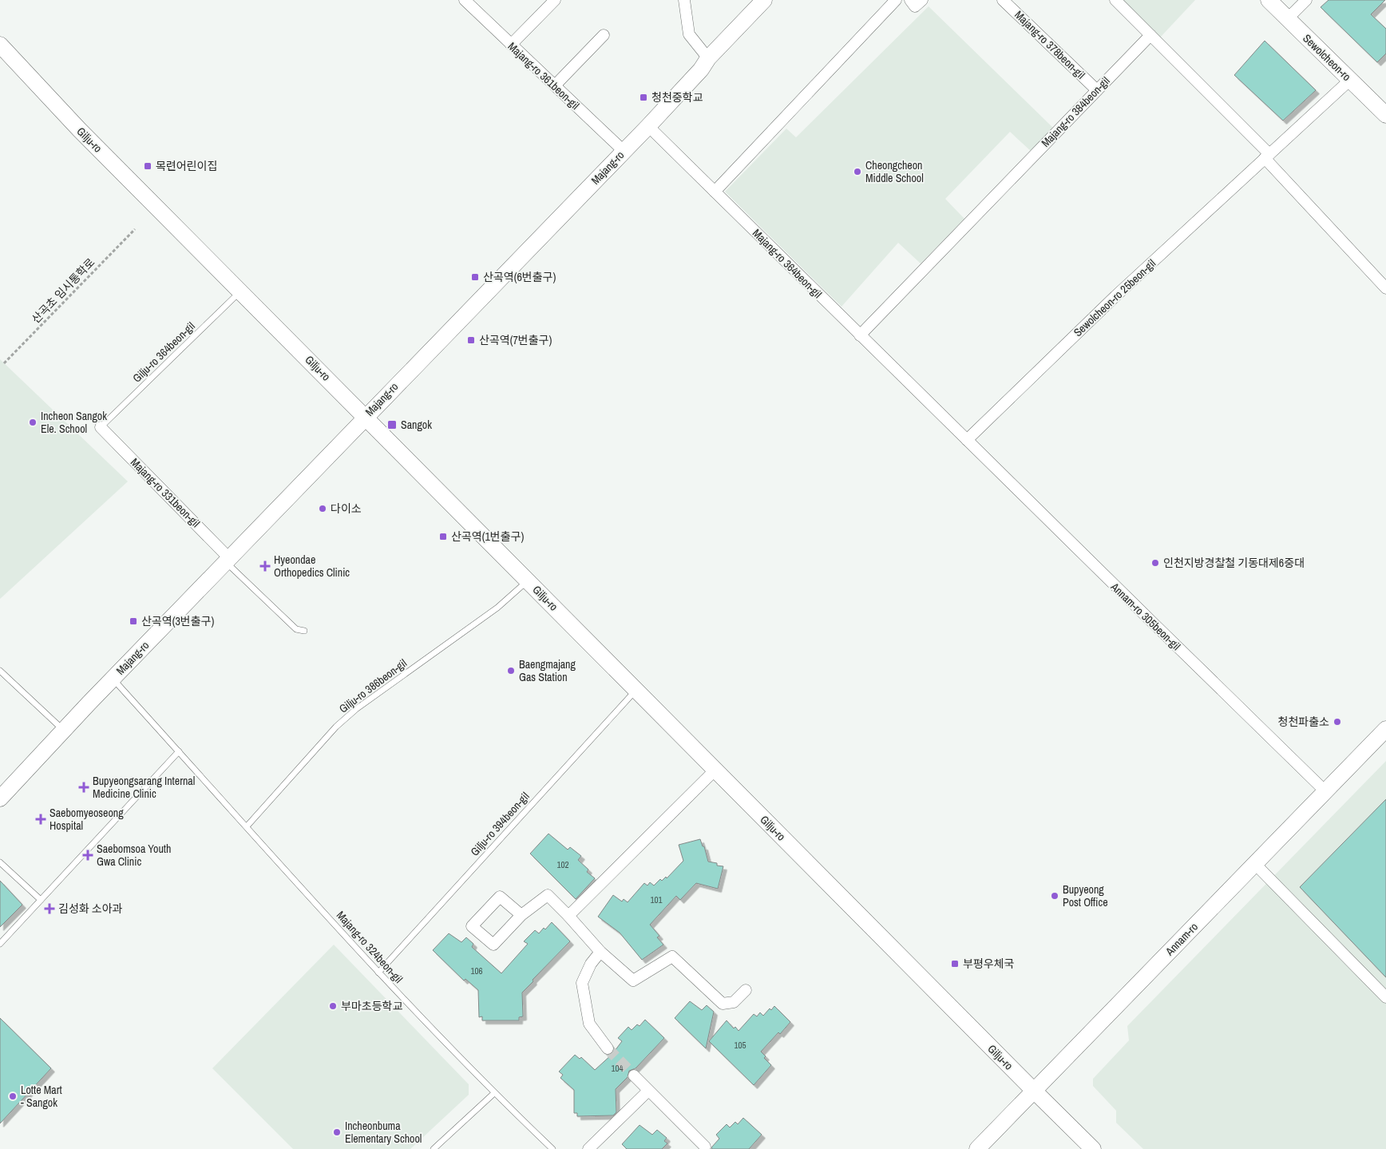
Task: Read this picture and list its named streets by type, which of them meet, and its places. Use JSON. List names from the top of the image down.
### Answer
{
  "streets": {
    "main road": [
      "Sewolcheon-ro",
      "Gilju-ro",
      "Majang-ro",
      "Annam-ro"
    ],
    "street": [
      "Majang-ro 378beon-gil",
      "Majang-ro 361beon-gil",
      "Majang-ro 384beon-gil",
      "Majang-ro 364beon-gil",
      "Sewolcheon-ro 25beon-gil",
      "Majang-ro 331beon-gil",
      "Annam-ro 305beon-gil"
    ],
    "lane": [
      "Gilju-ro 364beon-gil",
      "Gilju-ro 386beon-gil",
      "Gilju-ro 394beon-gil",
      "Majang-ro 324beon-gil"
    ],
    "path": ["산곡초 임시통학로"]
  },
  "crossings": [
    ["Majang-ro 378beon-gil", "Majang-ro 384beon-gil"],
    ["Sewolcheon-ro", "Sewolcheon-ro 25beon-gil"],
    ["Majang-ro 361beon-gil", "Majang-ro"],
    ["Majang-ro 384beon-gil", "Majang-ro 364beon-gil"],
    ["Gilju-ro", "Majang-ro"],
    ["Gilju-ro", "Gilju-ro 364beon-gil"],
    ["Gilju-ro", "Gilju-ro 386beon-gil"],
    ["Gilju-ro", "Gilju-ro 394beon-gil"],
    ["Gilju-ro", "Annam-ro"],
    ["Majang-ro", "Majang-ro 364beon-gil"],
    ["Majang-ro", "Majang-ro 331beon-gil"],
    ["Majang-ro", "Majang-ro 324beon-gil"],
    ["Majang-ro 364beon-gil", "Sewolcheon-ro 25beon-gil"],
    ["Majang-ro 364beon-gil", "Annam-ro 305beon-gil"],
    ["Sewolcheon-ro 25beon-gil", "Annam-ro 305beon-gil"],
    ["Gilju-ro 364beon-gil", "Majang-ro 331beon-gil"],
    ["Annam-ro 305beon-gil", "Annam-ro"],
    ["Gilju-ro 386beon-gil", "Majang-ro 324beon-gil"],
    ["Gilju-ro 394beon-gil", "Majang-ro 324beon-gil"]
  ],
  "places": {
    "transit": [
      "청천중학교",
      "목련어린이집",
      "산곡역(6번출구)",
      "산곡역(7번출구)",
      "Sangok",
      "산곡역(1번출구)",
      "산곡역(3번출구)",
      "부평우체국"
    ],
    "other": [
      "Cheongcheon Middle School",
      "Incheon Sangok Ele. School",
      "다이소",
      "인천지방경찰철 기동대제6중대",
      "Baengmajang Gas Station",
      "청천파출소",
      "Bupyeong Post Office",
      "부마초등학교",
      "Lotte Mart - Sangok",
      "Incheonbuma Elementary School"
    ],
    "health": [
      "Hyeondae Orthopedics Clinic",
      "Bupyeongsarang Internal Medicine Clinic",
      "Saebomyeoseong Hospital",
      "Saebomsoa Youth Gwa Clinic",
      "김성화 소아과"
    ]
  },
  "house_numbers": [
    "102",
    "101",
    "106",
    "105",
    "104"
  ]
}
